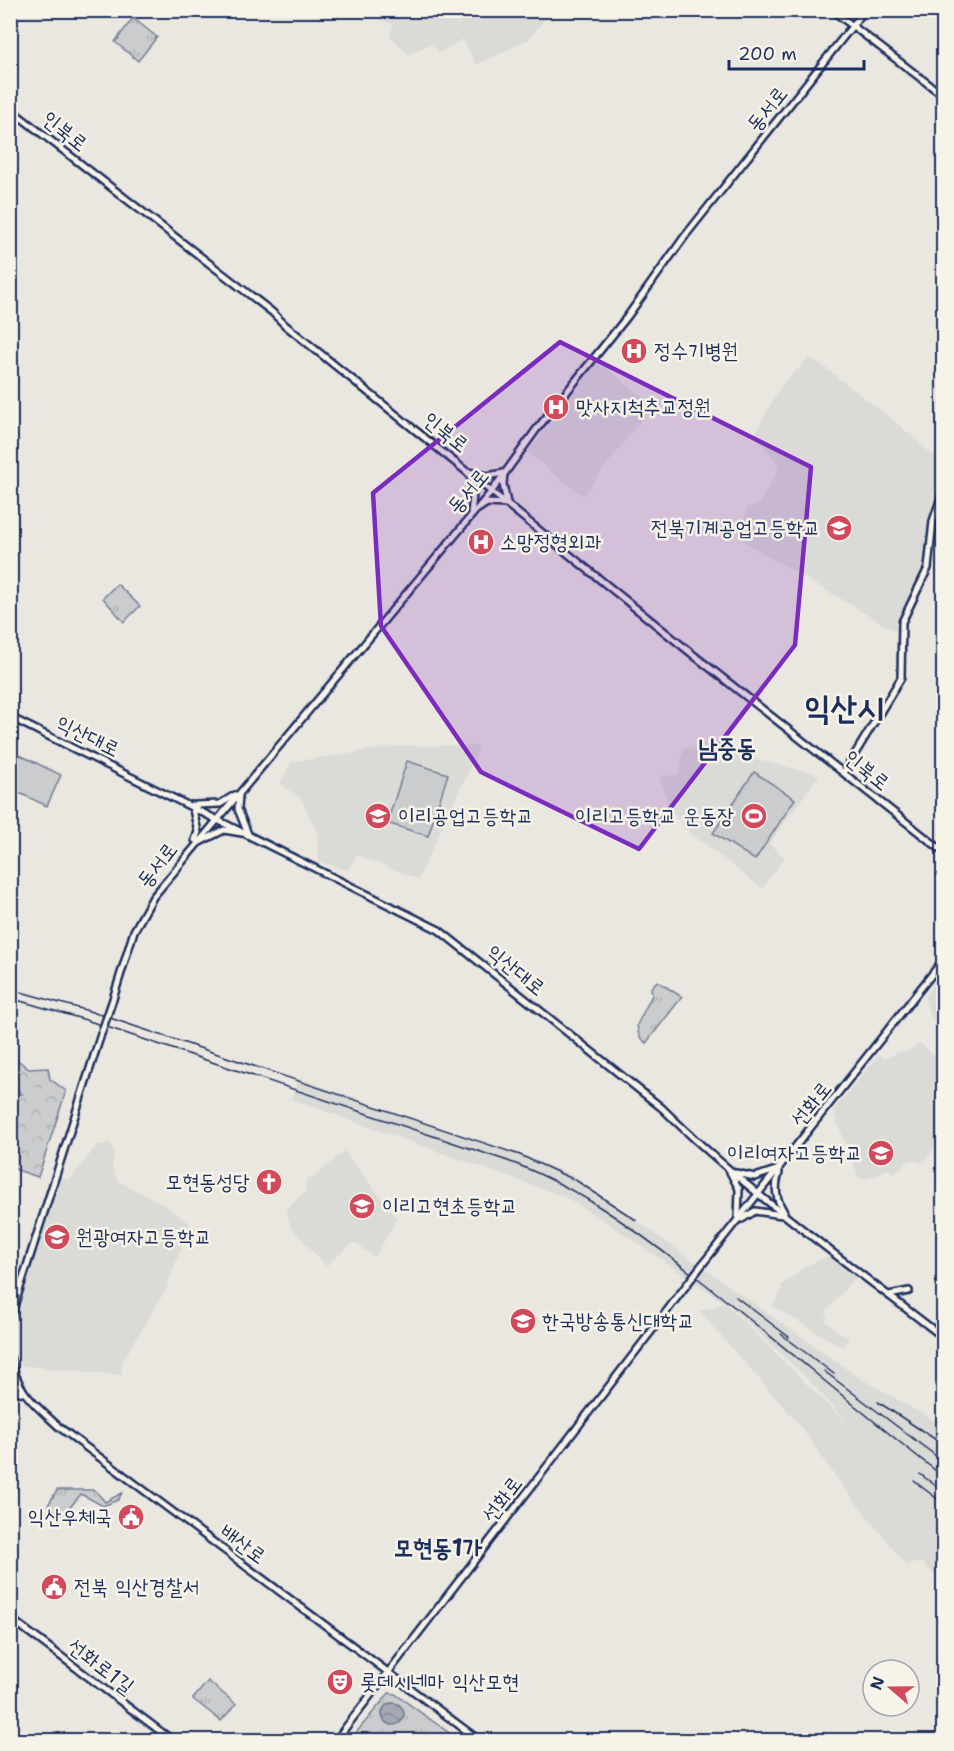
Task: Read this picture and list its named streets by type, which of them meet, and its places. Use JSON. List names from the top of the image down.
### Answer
{
  "streets": {
    "street": [
      "동서로",
      "인북로",
      "익산대로",
      "선화로",
      "배산로",
      "선화로1길"
    ]
  },
  "crossings": [
    ["동서로", "인북로"],
    ["동서로", "익산대로"],
    ["익산대로", "선화로"],
    ["선화로", "배산로"]
  ],
  "districts": ["익산시", "남중동", "모현동1가"],
  "places": {
    "hospital": ["정수기병원", "맛사지척추교정원", "소망정형외과"],
    "school or university": [
      "전북기계공업고등학교",
      "이리공업고등학교",
      "이리여자고등학교",
      "이리고현초등학교",
      "원광여자고등학교",
      "한국방송통신대학교"
    ],
    "sports": ["이리고등학교 운동장"],
    "church": ["모현동성당"],
    "public building": ["익산우체국", "전북 익산경찰서"],
    "theatre": ["롯데시네마 익산모현"]
  },
  "scale_bar": "200 m",
  "north": "left"
}
